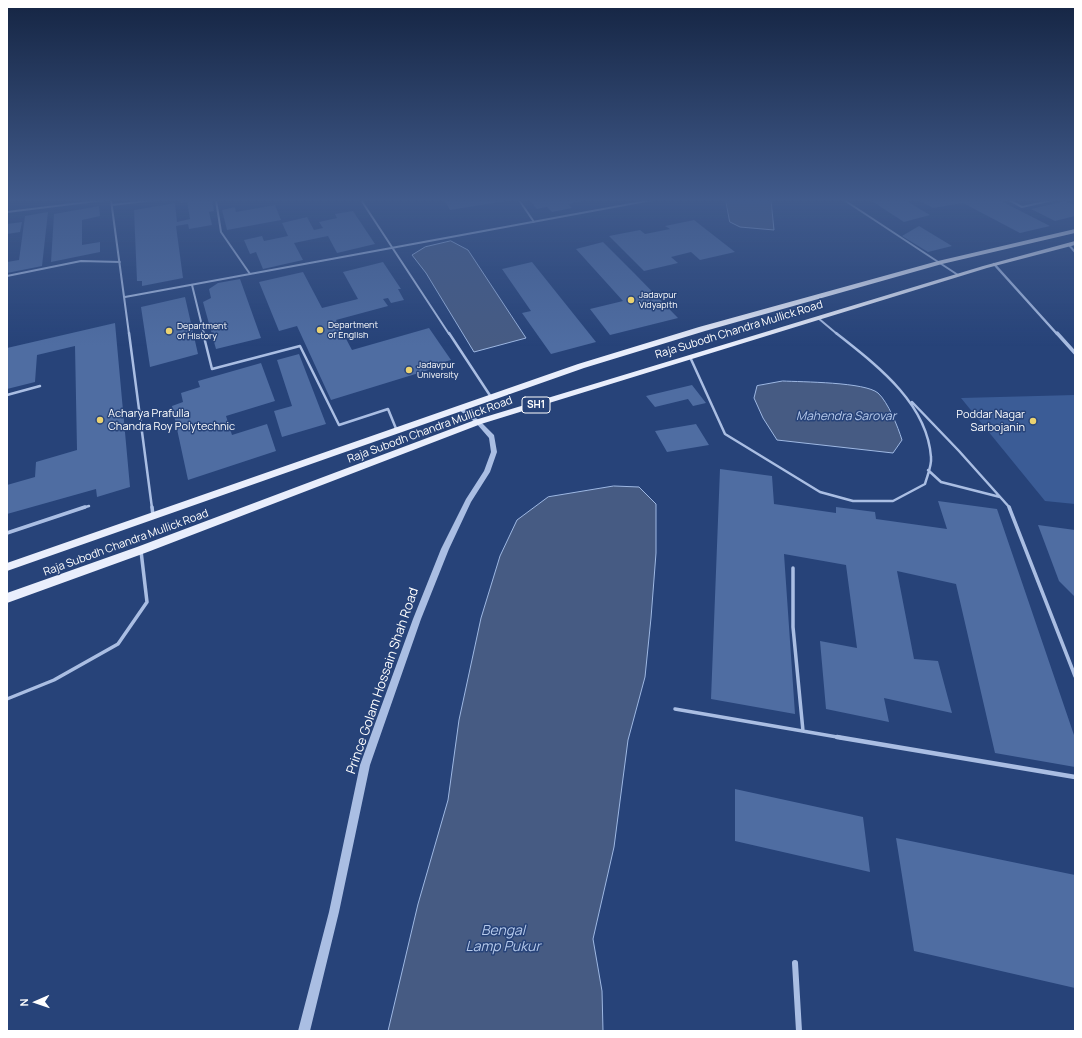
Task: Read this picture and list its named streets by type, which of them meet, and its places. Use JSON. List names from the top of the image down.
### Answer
{
  "streets": {
    "main road": ["Raja Subodh Chandra Mullick Road", "SH1"],
    "street": ["Prince Golam Hossain Shah Road"]
  },
  "crossings": [
    ["Raja Subodh Chandra Mullick Road", "Prince Golam Hossain Shah Road"]
  ],
  "water": ["Mahendra Sarovar", "Bengal Lamp Pukur"],
  "places": [
    "Jadavpur Vidyapith",
    "Department of English",
    "Department of History",
    "Jadavpur University",
    "Acharya Prafulla Chandra Roy Polytechnic",
    "Poddar Nagar Sarbojanin"
  ],
  "north": "left"
}
